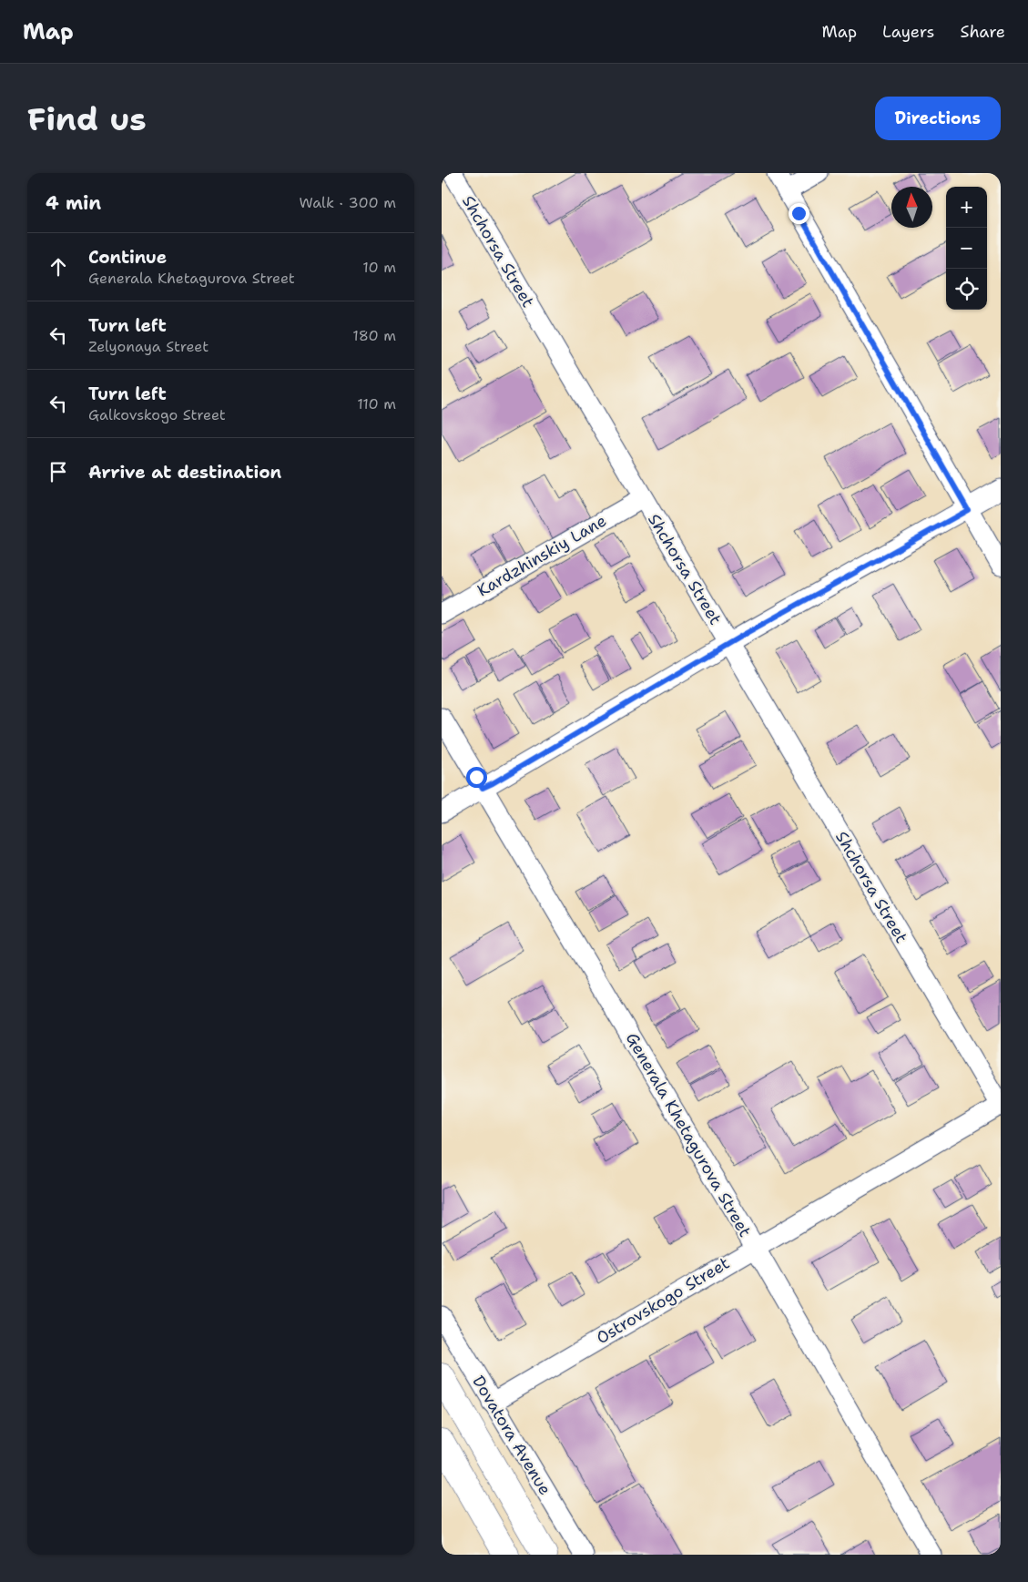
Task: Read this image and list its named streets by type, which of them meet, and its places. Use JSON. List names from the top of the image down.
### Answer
{
  "streets": {
    "main road": ["Dovatora Avenue"],
    "street": [
      "Shchorsa Street",
      "Kardzhinskiy Lane",
      "Generala Khetagurova Street",
      "Ostrovskogo Street"
    ]
  },
  "crossings": [
    ["Shchorsa Street", "Kardzhinskiy Lane"],
    ["Shchorsa Street", "Ostrovskogo Street"],
    ["Generala Khetagurova Street", "Ostrovskogo Street"],
    ["Ostrovskogo Street", "Dovatora Avenue"]
  ],
  "north": "top",
  "page": {
    "header": "Map",
    "nav": ["Map", "Layers", "Share"],
    "buttons": "Directions",
    "title": "Find us",
    "heading": ["4 min", "Walk · 300 m"],
    "map_buttons": ["+", "−"],
    "list": [
      ["Continue", "Generala Khetagurova Street", "10 m"],
      ["Turn left", "Zelyonaya Street", "180 m"],
      ["Turn left", "Galkovskogo Street", "110 m"],
      "Arrive at destination"
    ]
  }
}
